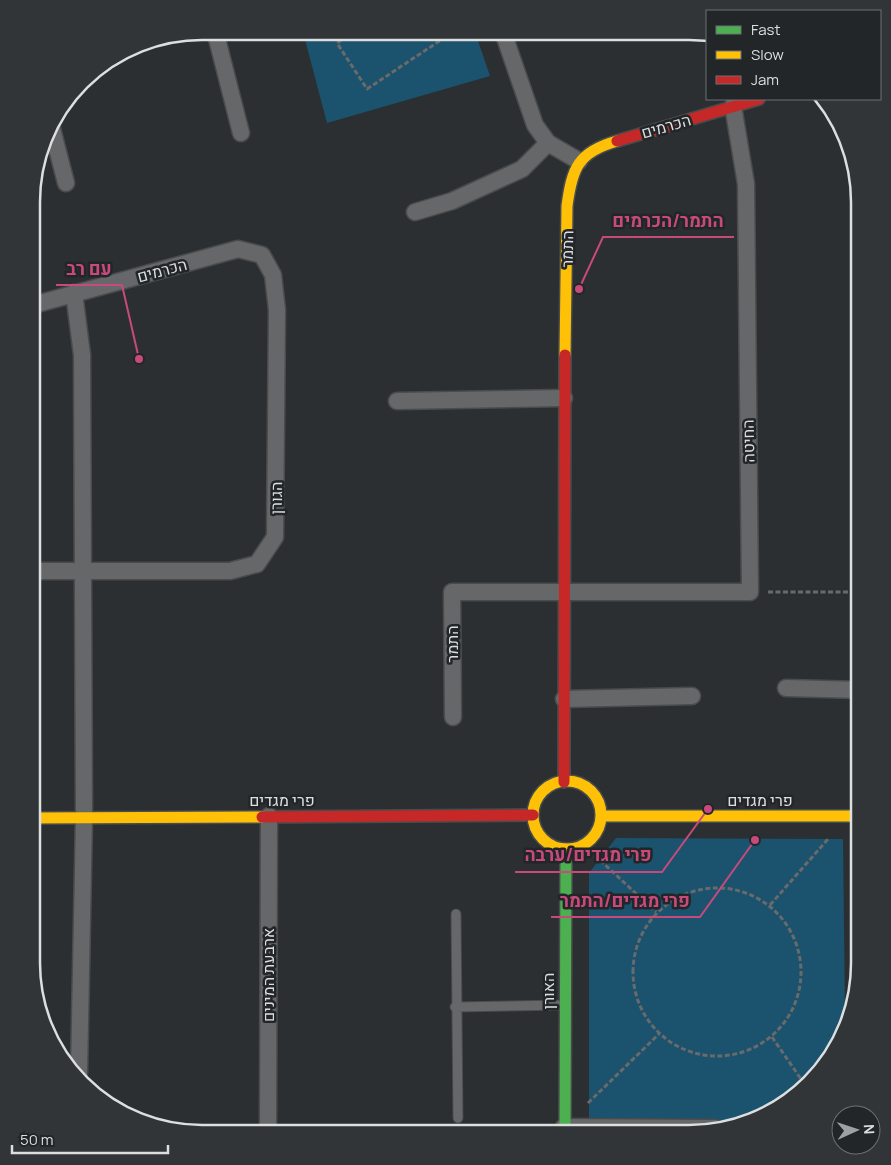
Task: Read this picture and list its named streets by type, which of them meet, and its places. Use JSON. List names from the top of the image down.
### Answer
{
  "streets": {
    "street": [
      "הכרמים",
      "התמר",
      "החיטה",
      "הגורן",
      "פרי מגדים",
      "ארבעת המינים",
      "האורן"
    ]
  },
  "crossings": [
    ["הכרמים", "התמר"],
    ["הכרמים", "החיטה"],
    ["הכרמים", "הגורן"],
    ["התמר", "פרי מגדים"],
    ["התמר", "האורן"],
    ["פרי מגדים", "ארבעת המינים"],
    ["פרי מגדים", "האורן"]
  ],
  "places": [
    "התמר/הכרמים",
    "עם רב",
    "פרי מגדים/ערבה",
    "פרי מגדים/התמר"
  ],
  "legend": ["Fast", "Slow", "Jam"],
  "scale_bar": "50 m",
  "north": "right"
}
